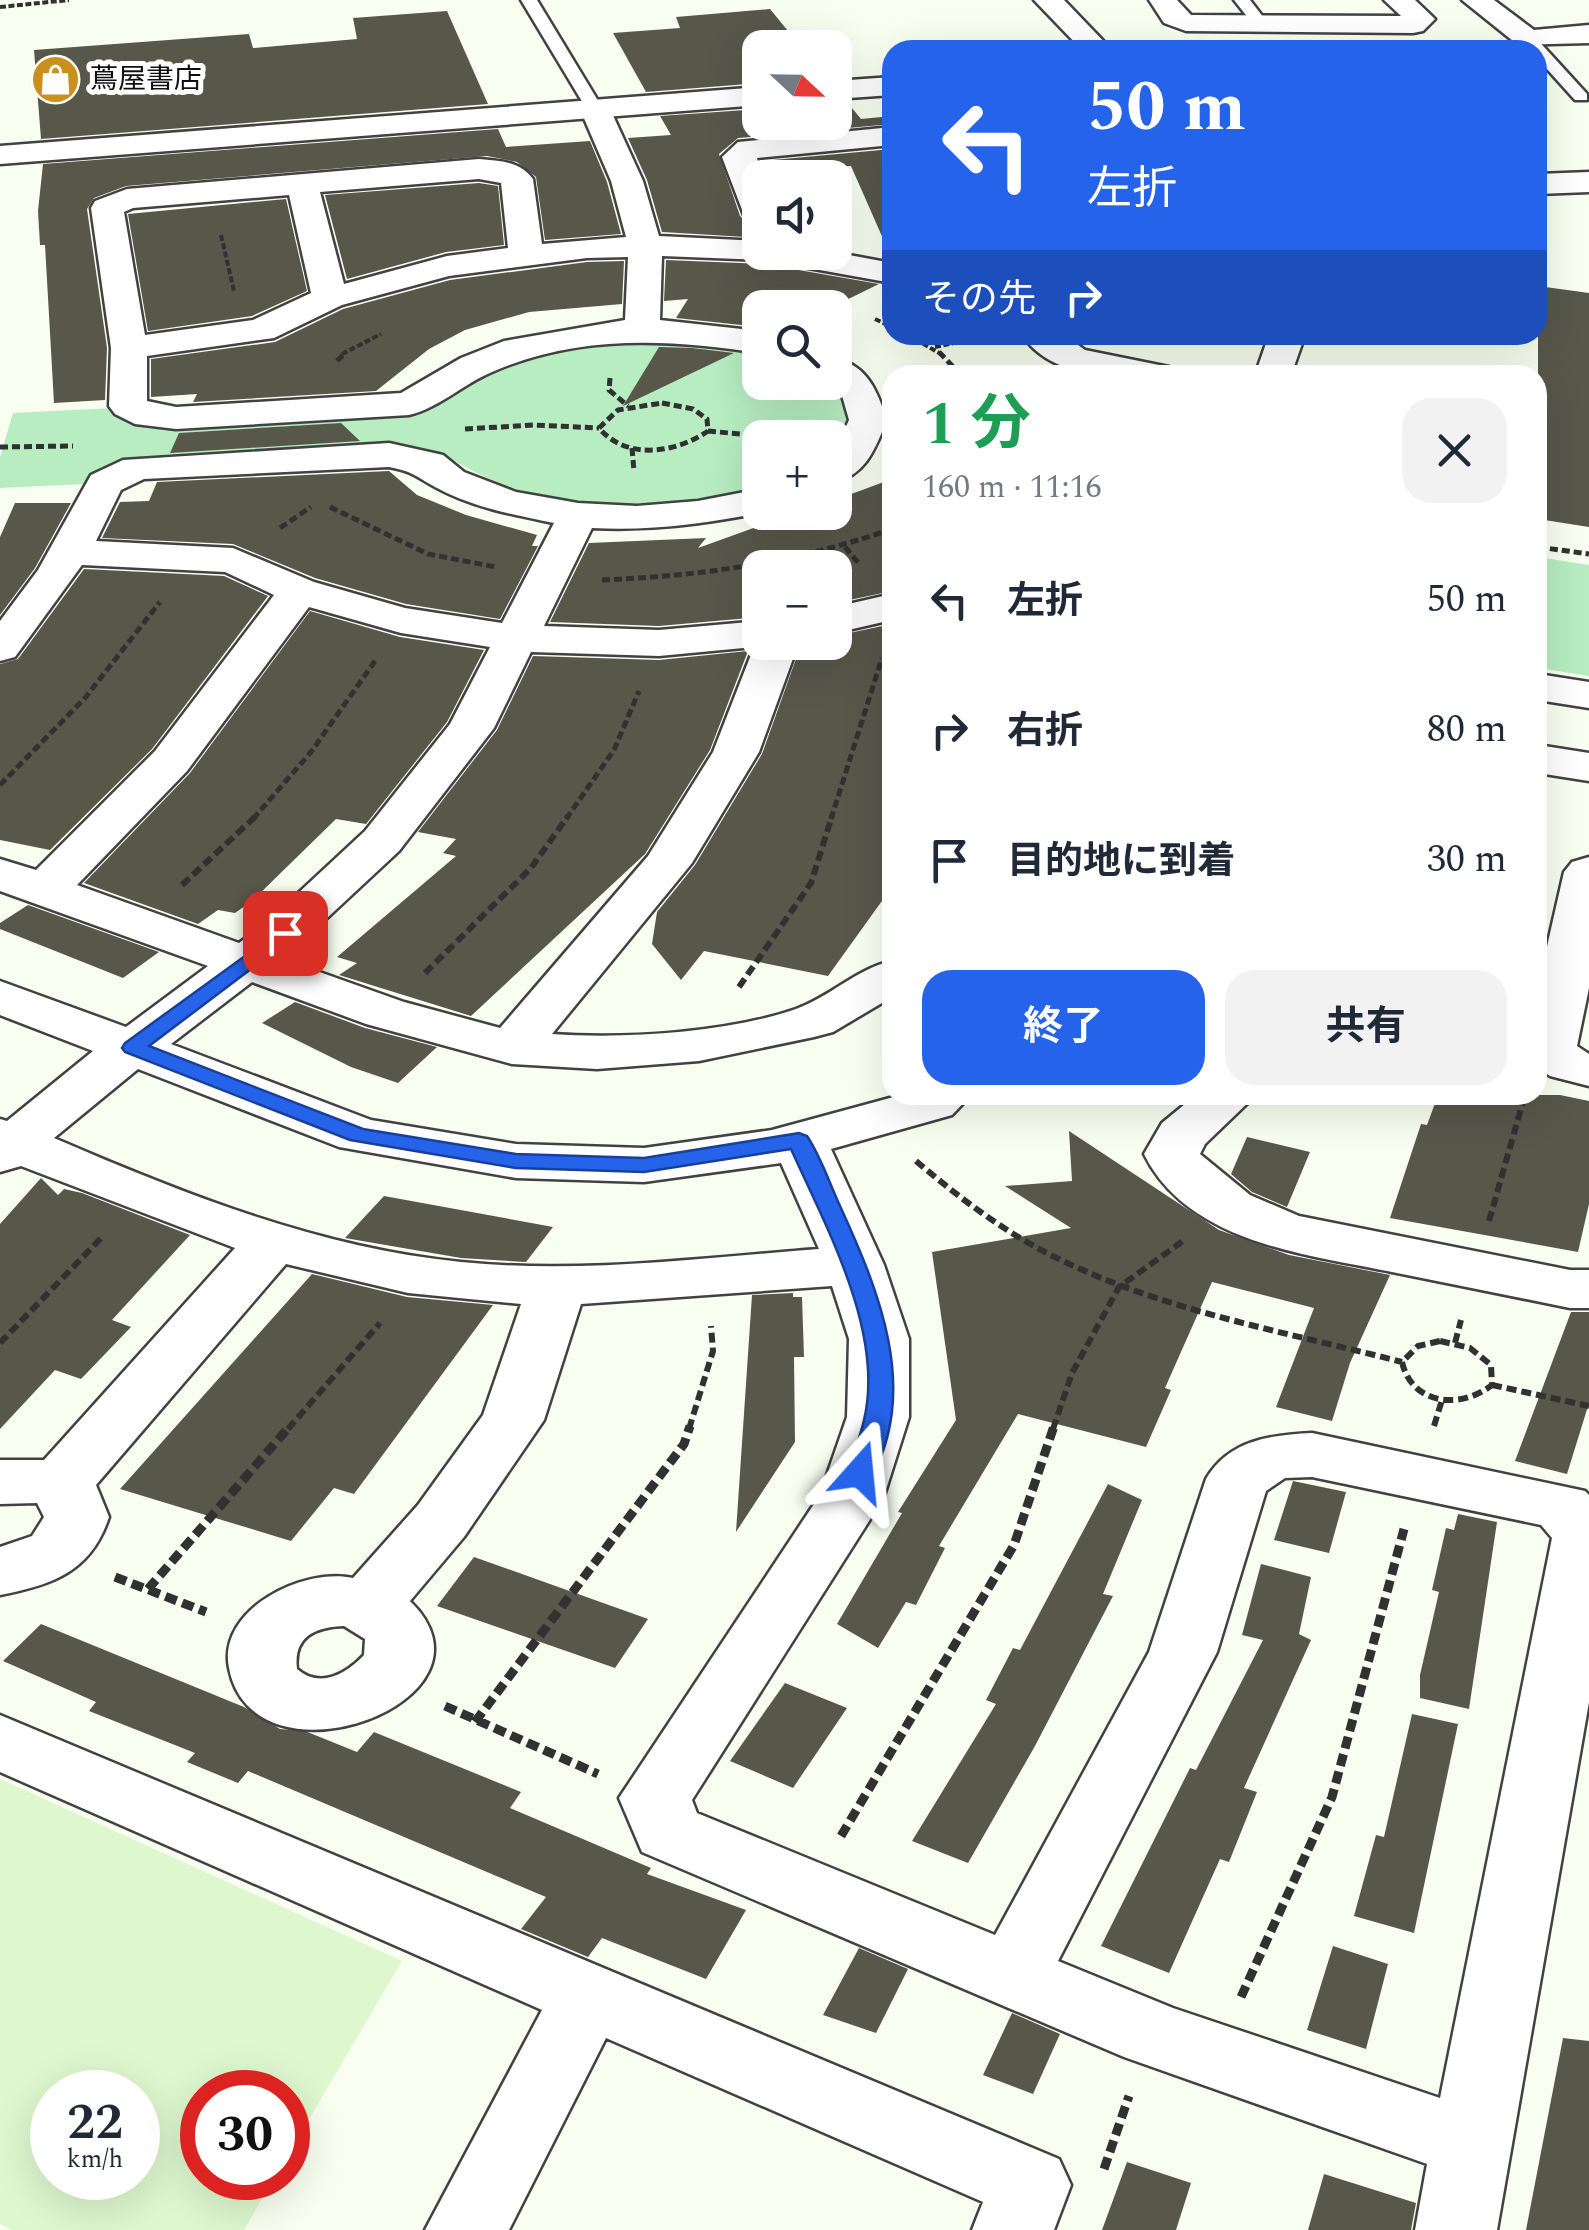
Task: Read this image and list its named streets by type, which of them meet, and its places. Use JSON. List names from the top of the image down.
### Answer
{
  "places": {
    "shop": ["蔦屋書店"]
  },
  "north": "right",
  "page": {
    "map_buttons": ["+", "−"],
    "turn": ["50 m", "左折"],
    "then": "その先",
    "heading": ["1 分", "160 m · 11:16"],
    "list": [
      {
        "name": "左折",
        "value": "50 m"
      },
      {
        "name": "右折",
        "value": "80 m"
      },
      {
        "name": "目的地に到着",
        "value": "30 m"
      }
    ],
    "buttons": ["終了", "共有"],
    "speed": "22 km/h",
    "limit": "30"
  }
}
